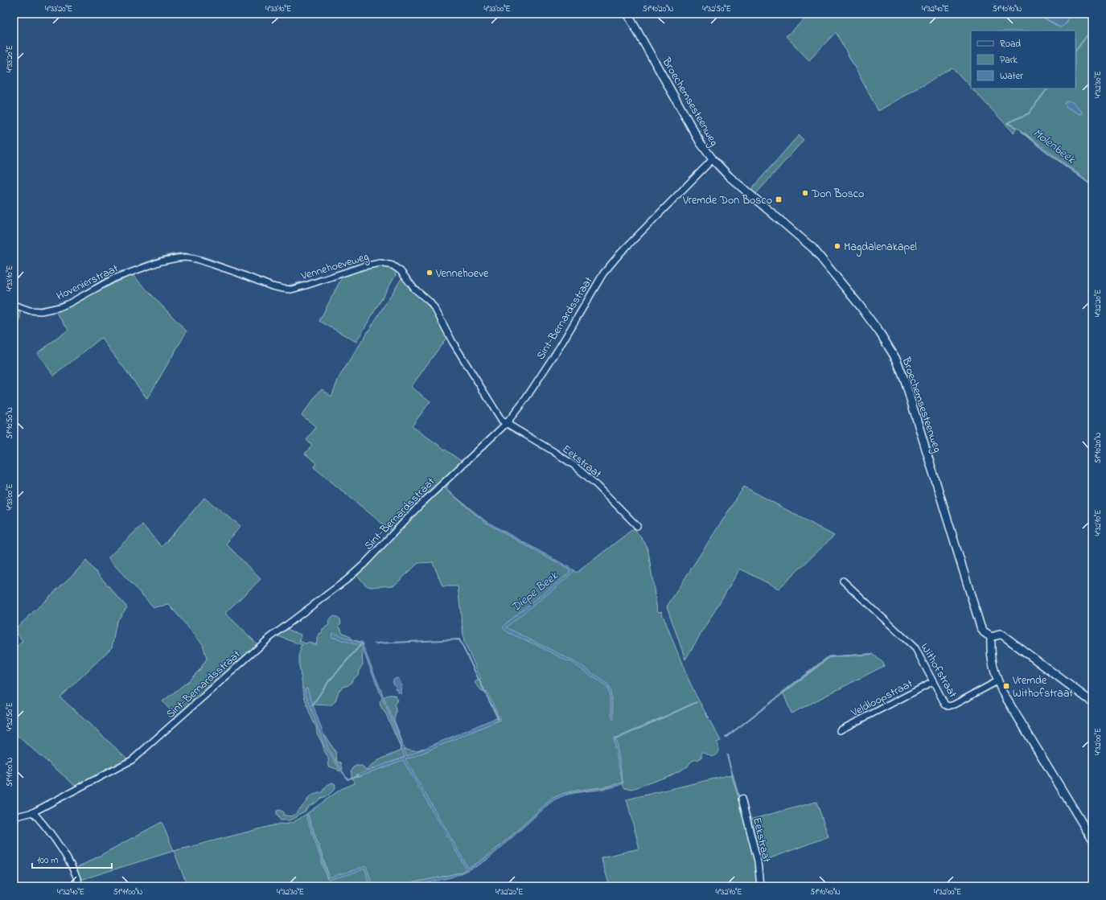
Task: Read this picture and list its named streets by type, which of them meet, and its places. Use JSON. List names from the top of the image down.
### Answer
{
  "streets": {
    "street": [
      "Broechemsesteenweg",
      "Vennehoeveweg",
      "Hovenierstraat",
      "Sint-Bernardsstraat",
      "Eekstraat",
      "Withofstraat",
      "Veldloopstraat"
    ]
  },
  "crossings": [
    ["Broechemsesteenweg", "Sint-Bernardsstraat"],
    ["Vennehoeveweg", "Hovenierstraat"],
    ["Vennehoeveweg", "Sint-Bernardsstraat"],
    ["Vennehoeveweg", "Eekstraat"],
    ["Sint-Bernardsstraat", "Eekstraat"],
    ["Withofstraat", "Veldloopstraat"]
  ],
  "water": ["Molenbeek", "Diepe Beek"],
  "places": {
    "other": ["Don Bosco", "Magdalenakapel", "Vennehoeve"],
    "transit": ["Vremde Don Bosco", "Vremde Withofstraat"]
  },
  "legend": ["Road", "Park", "Water"],
  "scale_bar": "100 m",
  "coordinates": [
    "4°33'20\"E",
    "4°33'10\"E",
    "4°33'00\"E",
    "51°10'20\"N",
    "4°32'50\"E",
    "4°32'40\"E",
    "51°10'10\"N",
    "4°32'30\"E",
    "4°32'20\"E",
    "51°10'50\"N",
    "4°32'10\"E",
    "4°32'00\"E",
    "51°11'00\"N",
    "51°10'40\"N"
  ]
}
